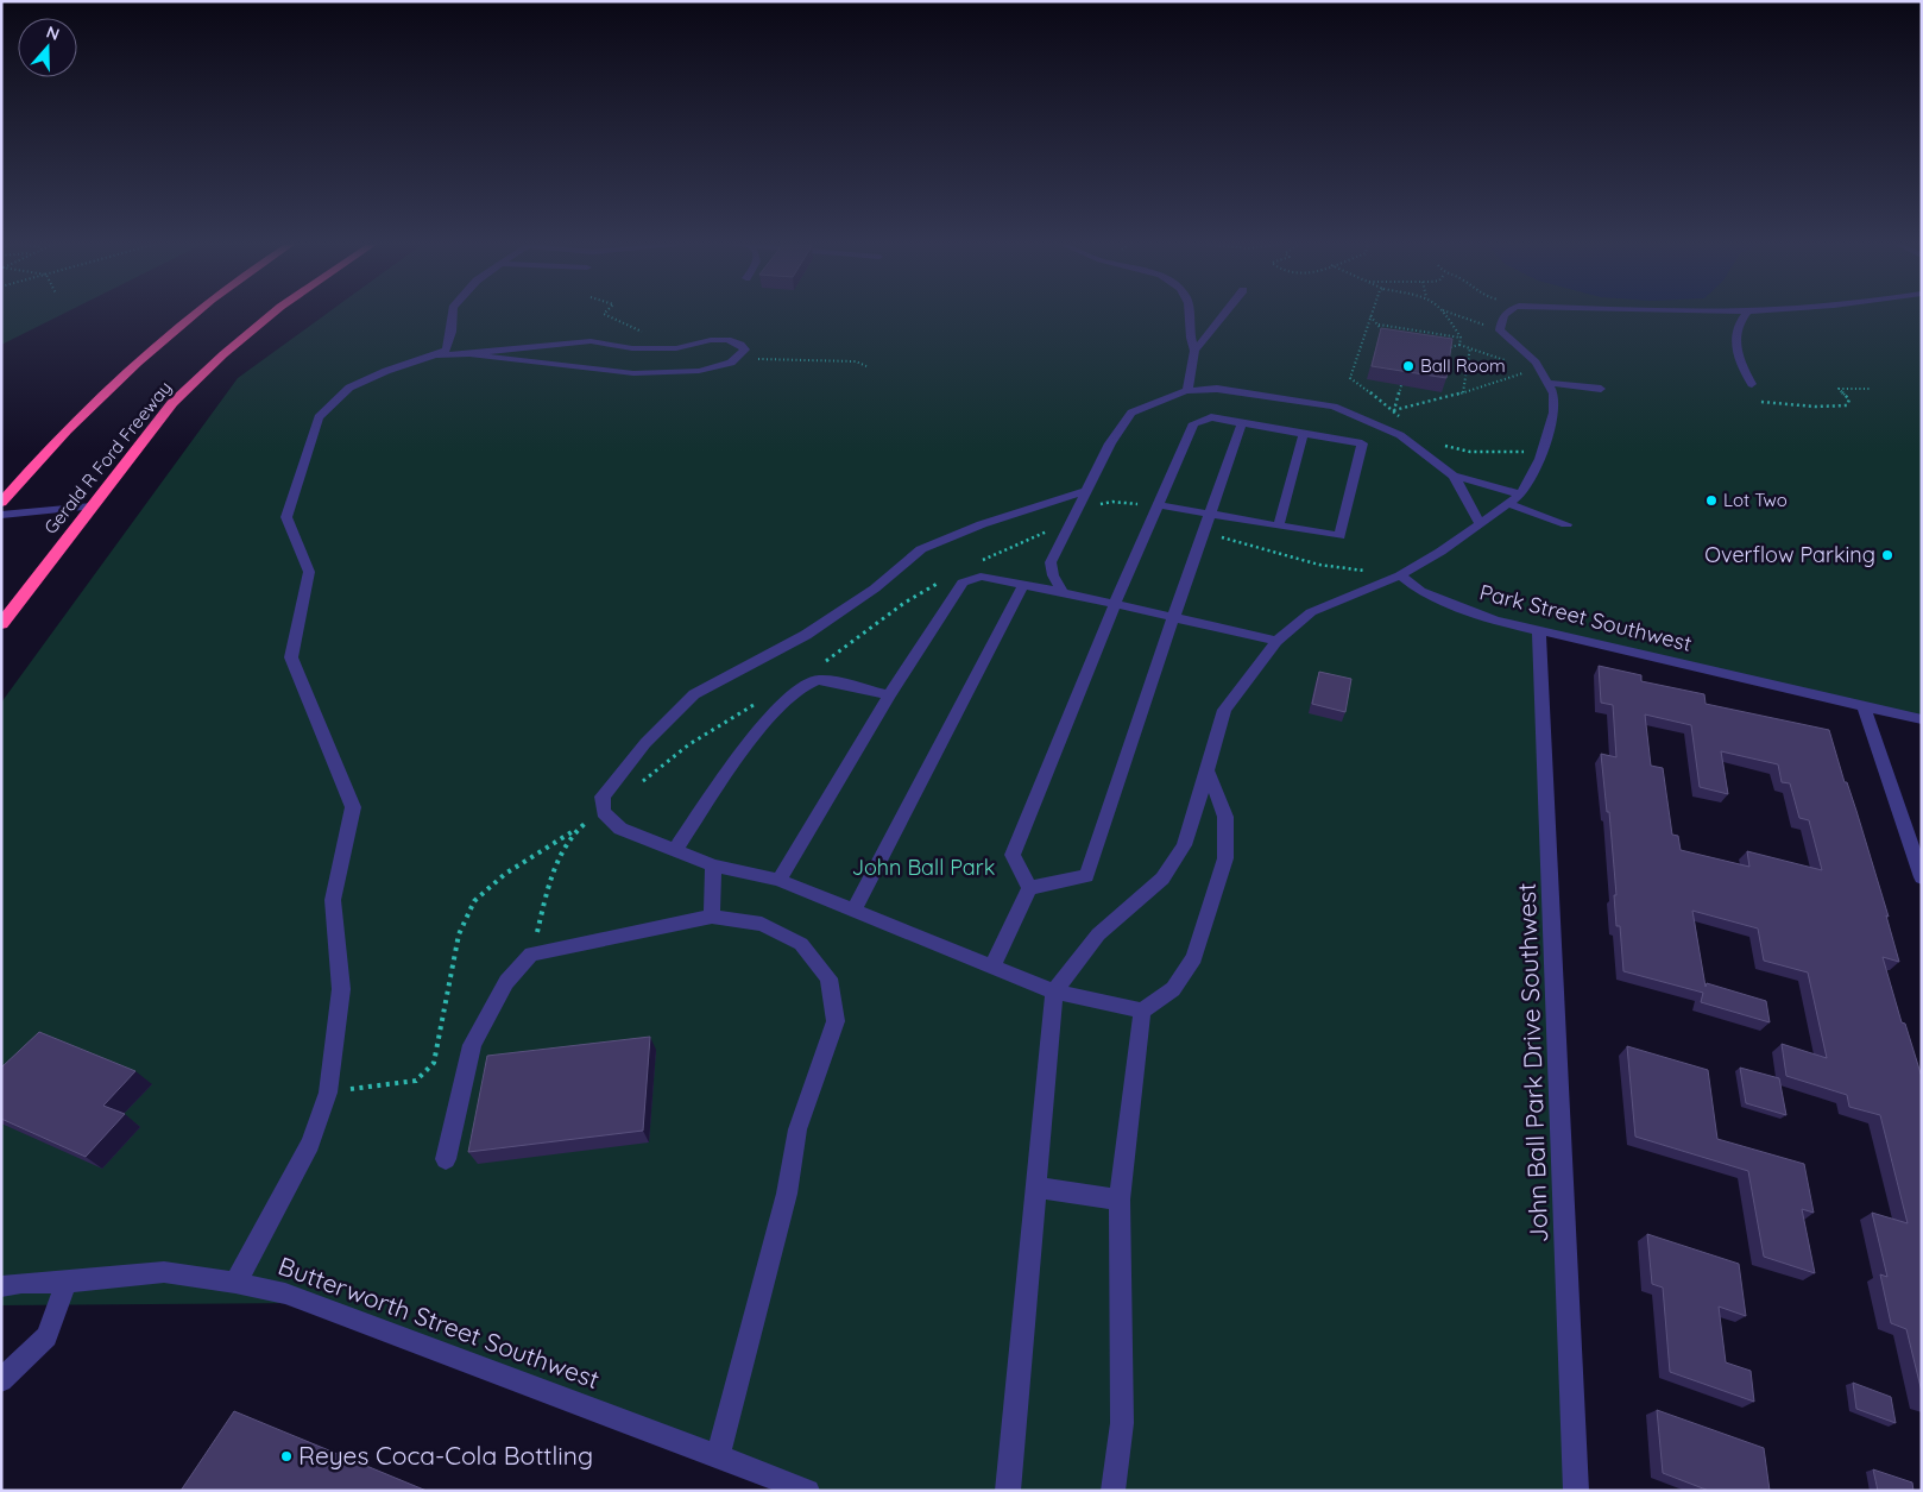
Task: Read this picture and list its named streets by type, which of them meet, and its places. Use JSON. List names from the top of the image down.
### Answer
{
  "streets": {
    "highway": ["Gerald R Ford Freeway"],
    "street": ["Park Street Southwest", "John Ball Park Drive Southwest", "Butterworth Street Southwest"]
  },
  "crossings": [
    ["Park Street Southwest", "John Ball Park Drive Southwest"]
  ],
  "parks": ["John Ball Park"],
  "places": [
    "Ball Room",
    "Lot Two",
    "Overflow Parking",
    "Reyes Coca-Cola Bottling"
  ],
  "north": "top"
}
